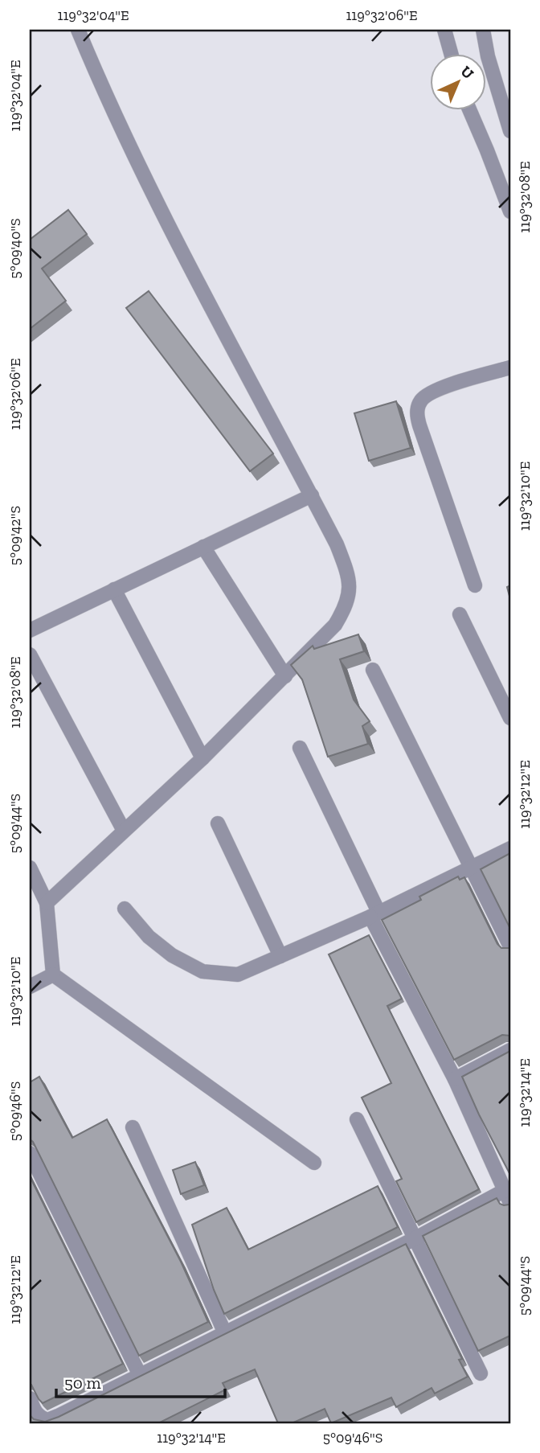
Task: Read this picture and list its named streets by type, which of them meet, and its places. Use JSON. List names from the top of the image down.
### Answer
{
  "scale_bar": "50 m",
  "north": "top right",
  "coordinates": [
    "119°32'04\"E",
    "119°32'06\"E",
    "119°32'08\"E",
    "5°09'40\"S",
    "119°32'10\"E",
    "5°09'42\"S",
    "119°32'12\"E",
    "5°09'44\"S",
    "119°32'14\"E",
    "5°09'46\"S"
  ]
}
